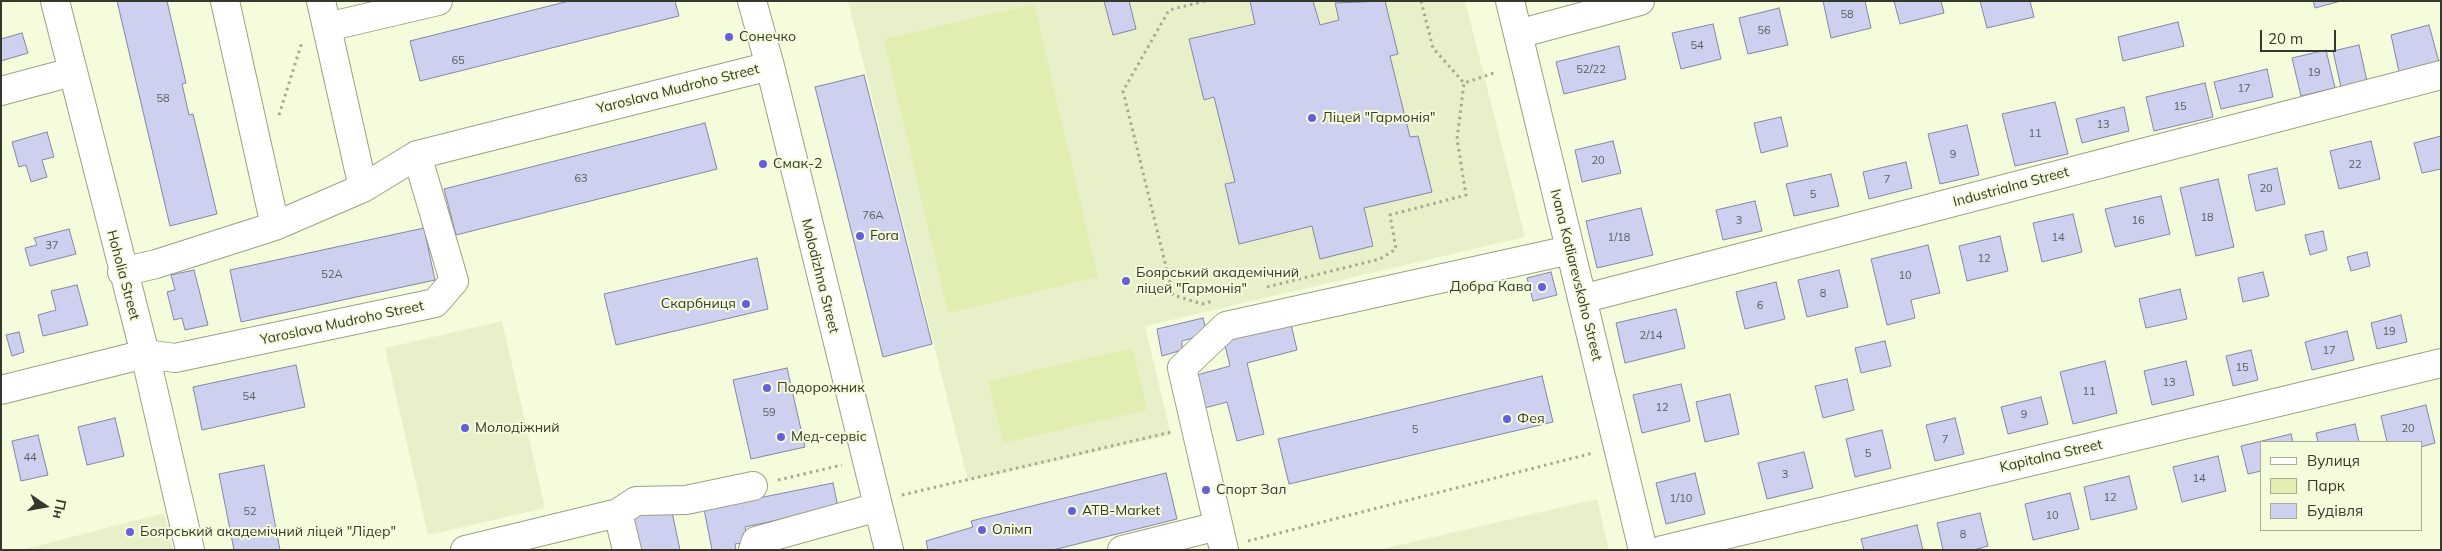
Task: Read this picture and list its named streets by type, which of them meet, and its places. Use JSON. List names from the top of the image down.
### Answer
{
  "streets": {
    "street": [
      "Yaroslava Mudroho Street",
      "Industrialna Street",
      "Hoholia Street",
      "Ivana Kotliarevskoho Street",
      "Molodizhna Street",
      "Kapitalna Street"
    ]
  },
  "crossings": [
    ["Yaroslava Mudroho Street", "Hoholia Street"],
    ["Yaroslava Mudroho Street", "Molodizhna Street"],
    ["Industrialna Street", "Ivana Kotliarevskoho Street"]
  ],
  "places": [
    "Сонечко",
    "Ліцей \"Гармонія\"",
    "Смак-2",
    "Fora",
    "Боярський академічний ліцей \"Гармонія\"",
    "Добра Кава",
    "Скарбниця",
    "Подорожник",
    "Фея",
    "Молодіжний",
    "Мед-сервіс",
    "Спорт Зал",
    "ATB-Market",
    "Олімп",
    "Боярський академічний ліцей \"Лідер\""
  ],
  "house_numbers": [
    "58",
    "56",
    "54",
    "65",
    "52/22",
    "19",
    "17",
    "58",
    "15",
    "13",
    "11",
    "9",
    "20",
    "22",
    "63",
    "7",
    "20",
    "5",
    "76А",
    "18",
    "3",
    "16",
    "1/18",
    "14",
    "37",
    "12",
    "52А",
    "10",
    "8",
    "6",
    "19",
    "2/14",
    "17",
    "15",
    "13",
    "11",
    "54",
    "12",
    "59",
    "9",
    "20",
    "5",
    "7",
    "5",
    "44",
    "3",
    "14",
    "12",
    "1/10",
    "52",
    "10",
    "8"
  ],
  "legend": ["Вулиця", "Парк", "Будівля"],
  "scale_bar": "20 m",
  "north": "right"
}
